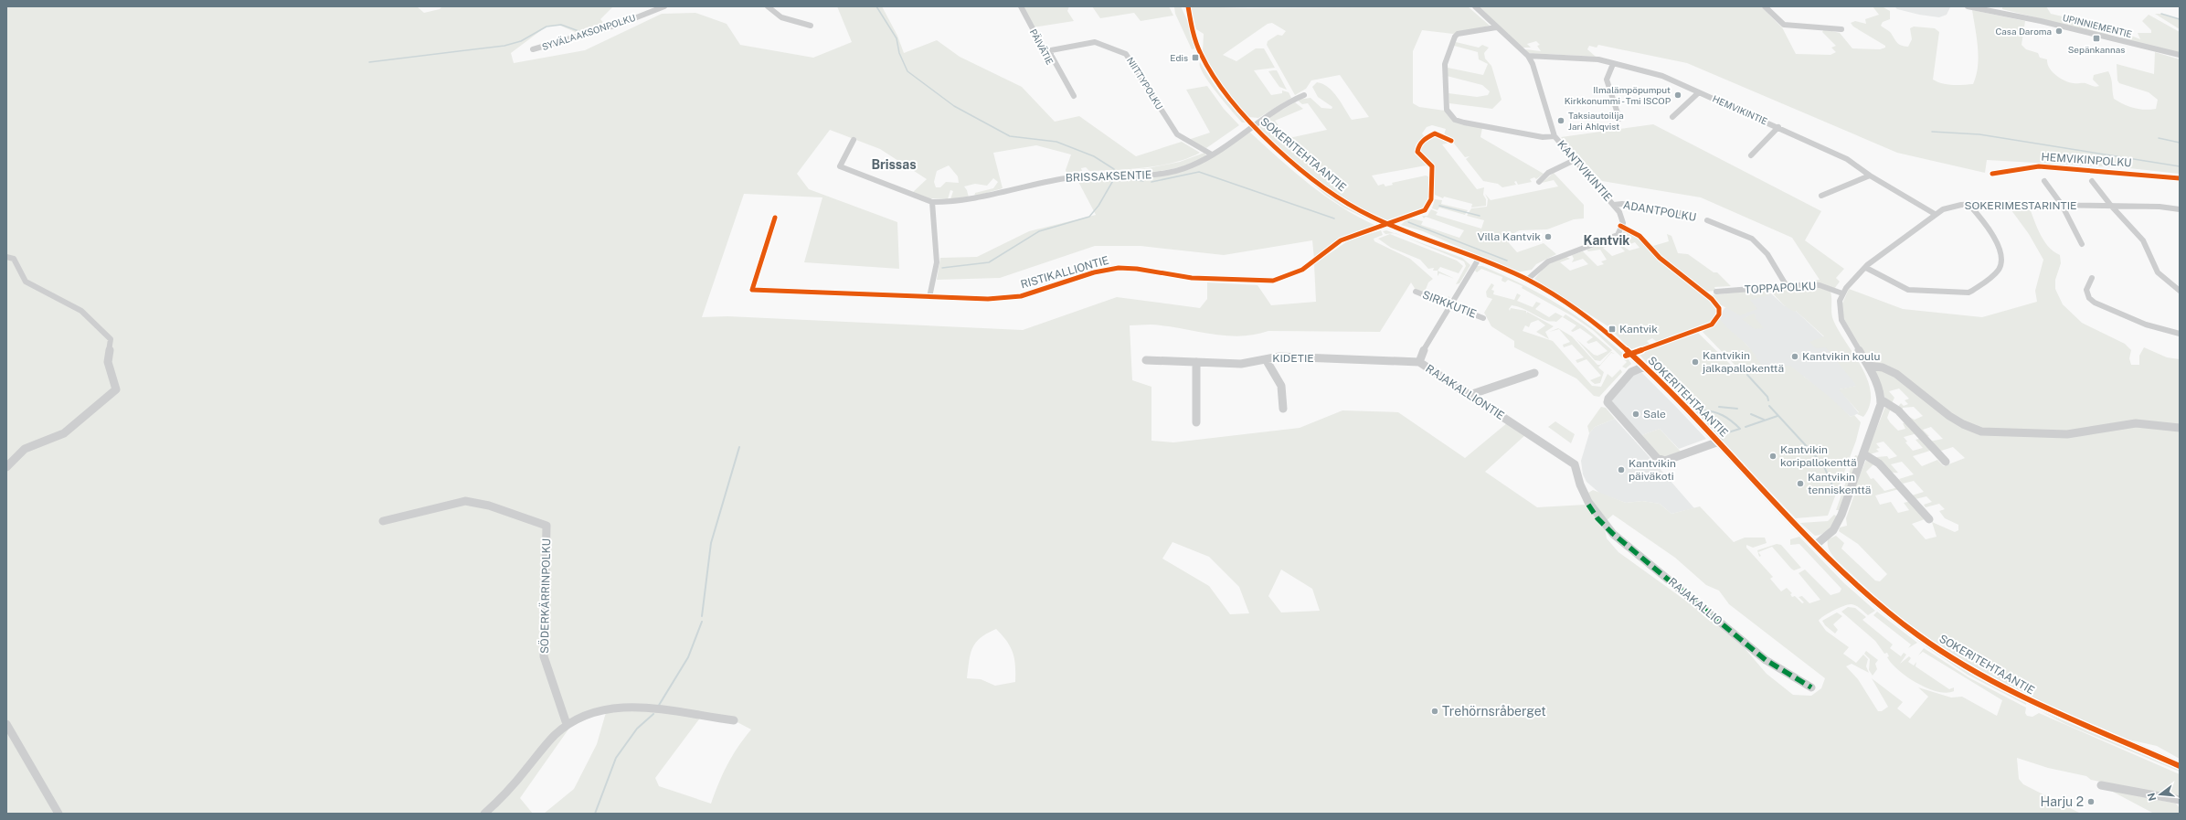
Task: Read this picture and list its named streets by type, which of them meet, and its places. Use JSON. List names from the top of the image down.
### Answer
{
  "streets": {
    "street": [
      "UPINNIEMENTIE",
      "SYVÄLAAKSONPOLKU",
      "PÄIVÄTIE",
      "NIITTYPOLKU",
      "HEMVIKINTIE",
      "SOKERITEHTAANTIE",
      "KANTVIKINTIE",
      "BRISSAKSENTIE",
      "SOKERIMESTARINTIE",
      "ADANTPOLKU",
      "RISTIKALLIONTIE",
      "TOPPAPOLKU",
      "SIRKKUTIE",
      "KIDETIE",
      "RAJAKALLIONTIE",
      "SÖDERKÄRRINPOLKU",
      "RAJAKALLIO"
    ],
    "cycle path": ["HEMVIKINPOLKU"]
  },
  "crossings": [
    ["PÄIVÄTIE", "NIITTYPOLKU"],
    ["NIITTYPOLKU", "BRISSAKSENTIE"],
    ["HEMVIKINTIE", "KANTVIKINTIE"],
    ["HEMVIKINTIE", "SOKERIMESTARINTIE"],
    ["SOKERITEHTAANTIE", "KANTVIKINTIE"],
    ["SOKERITEHTAANTIE", "BRISSAKSENTIE"],
    ["SOKERITEHTAANTIE", "RISTIKALLIONTIE"],
    ["SOKERITEHTAANTIE", "RAJAKALLIONTIE"],
    ["KANTVIKINTIE", "ADANTPOLKU"],
    ["SOKERIMESTARINTIE", "TOPPAPOLKU"],
    ["ADANTPOLKU", "TOPPAPOLKU"],
    ["SIRKKUTIE", "RAJAKALLIONTIE"],
    ["KIDETIE", "RAJAKALLIONTIE"],
    ["RAJAKALLIONTIE", "RAJAKALLIO"]
  ],
  "districts": ["Brissas", "Kantvik"],
  "places": {
    "other": [
      "Casa Daroma",
      "Ilmalämpöpumput Kirkkonummi - Tmi ISCOP",
      "Taksiautoilija Jari Ahlqvist",
      "Villa Kantvik",
      "Kantvikin koulu",
      "Kantvikin jalkapallokenttä",
      "Sale",
      "Kantvikin koripallokenttä",
      "Kantvikin päiväkoti",
      "Kantvikin tenniskenttä",
      "Trehörnsråberget",
      "Harju 2"
    ],
    "transit": ["Sepänkannas", "Edis", "Kantvik"]
  },
  "north": "left"
}
